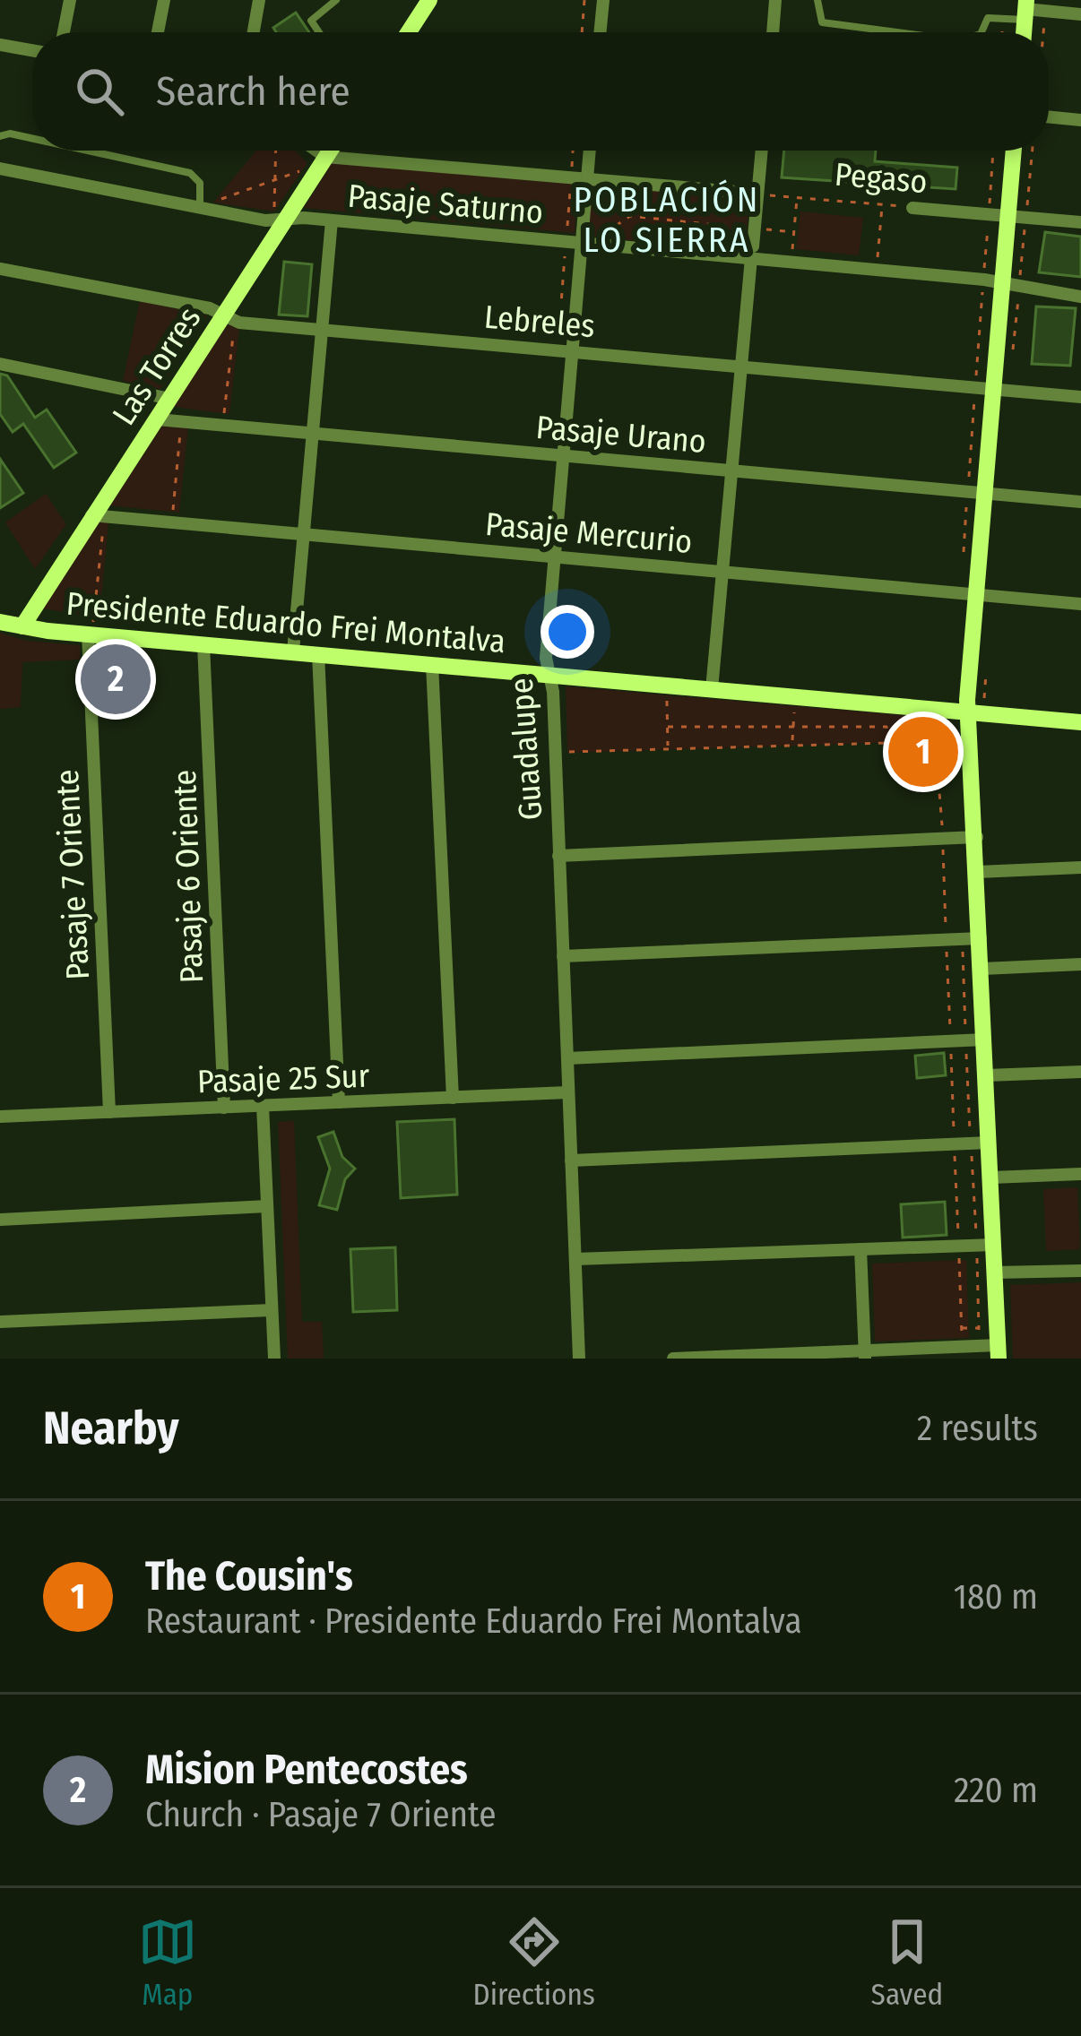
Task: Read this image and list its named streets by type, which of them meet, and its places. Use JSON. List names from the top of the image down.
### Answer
{
  "streets": {
    "street": [
      "Pegaso",
      "Pasaje Saturno",
      "Lebreles",
      "Las Torres",
      "Pasaje Urano",
      "Pasaje Mercurio",
      "Presidente Eduardo Frei Montalva",
      "Guadalupe",
      "Pasaje 7 Oriente",
      "Pasaje 6 Oriente",
      "Pasaje 25 Sur"
    ]
  },
  "crossings": [
    ["Pasaje Saturno", "Las Torres"],
    ["Pasaje Saturno", "Guadalupe"],
    ["Lebreles", "Las Torres"],
    ["Lebreles", "Guadalupe"],
    ["Las Torres", "Pasaje Urano"],
    ["Las Torres", "Pasaje Mercurio"],
    ["Las Torres", "Presidente Eduardo Frei Montalva"],
    ["Pasaje Urano", "Guadalupe"],
    ["Pasaje Mercurio", "Guadalupe"],
    ["Presidente Eduardo Frei Montalva", "Guadalupe"],
    ["Presidente Eduardo Frei Montalva", "Pasaje 7 Oriente"],
    ["Presidente Eduardo Frei Montalva", "Pasaje 6 Oriente"],
    ["Guadalupe", "Pasaje 25 Sur"],
    ["Pasaje 7 Oriente", "Pasaje 25 Sur"],
    ["Pasaje 6 Oriente", "Pasaje 25 Sur"]
  ],
  "districts": ["POBLACIÓN LO SIERRA"],
  "page": {
    "search": "Search here",
    "pins": ["2", "1"],
    "heading": ["Nearby", "2 results"],
    "list": [
      {
        "mark": "1",
        "name": "The Cousin's",
        "note": "Restaurant · Presidente Eduardo Frei Montalva",
        "value": "180 m"
      },
      {
        "mark": "2",
        "name": "Mision Pentecostes",
        "note": "Church · Pasaje 7 Oriente",
        "value": "220 m"
      }
    ],
    "nav": ["Map", "Directions", "Saved"]
  }
}
